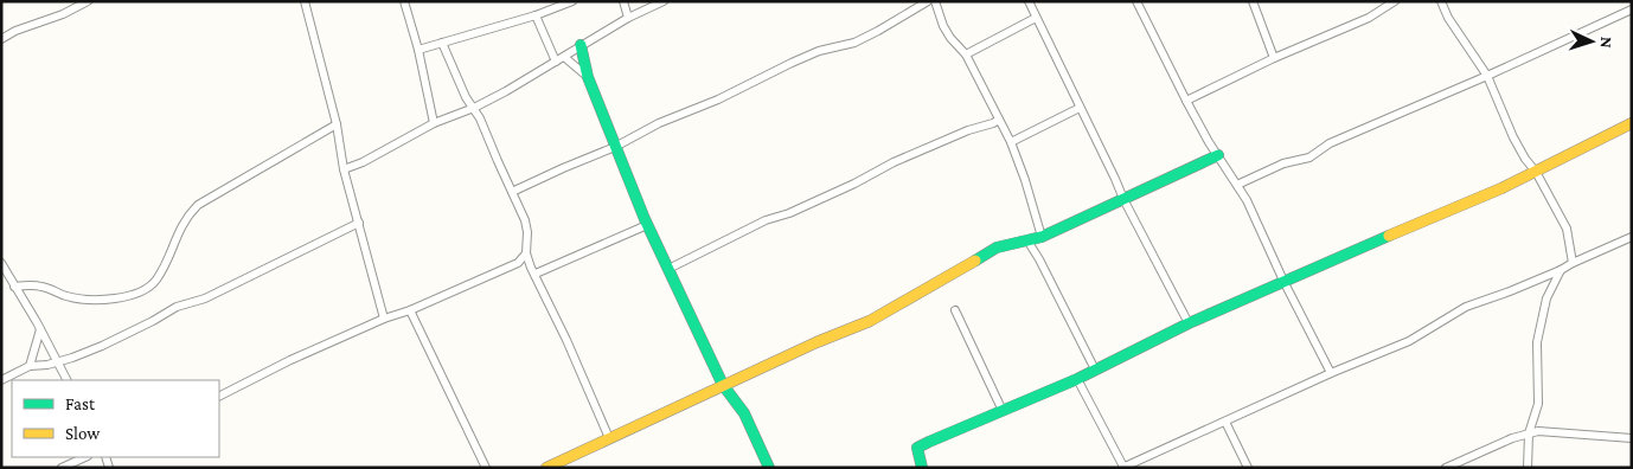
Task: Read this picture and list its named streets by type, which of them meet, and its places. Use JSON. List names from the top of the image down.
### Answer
{
  "legend": ["Fast", "Slow"],
  "north": "right"
}
